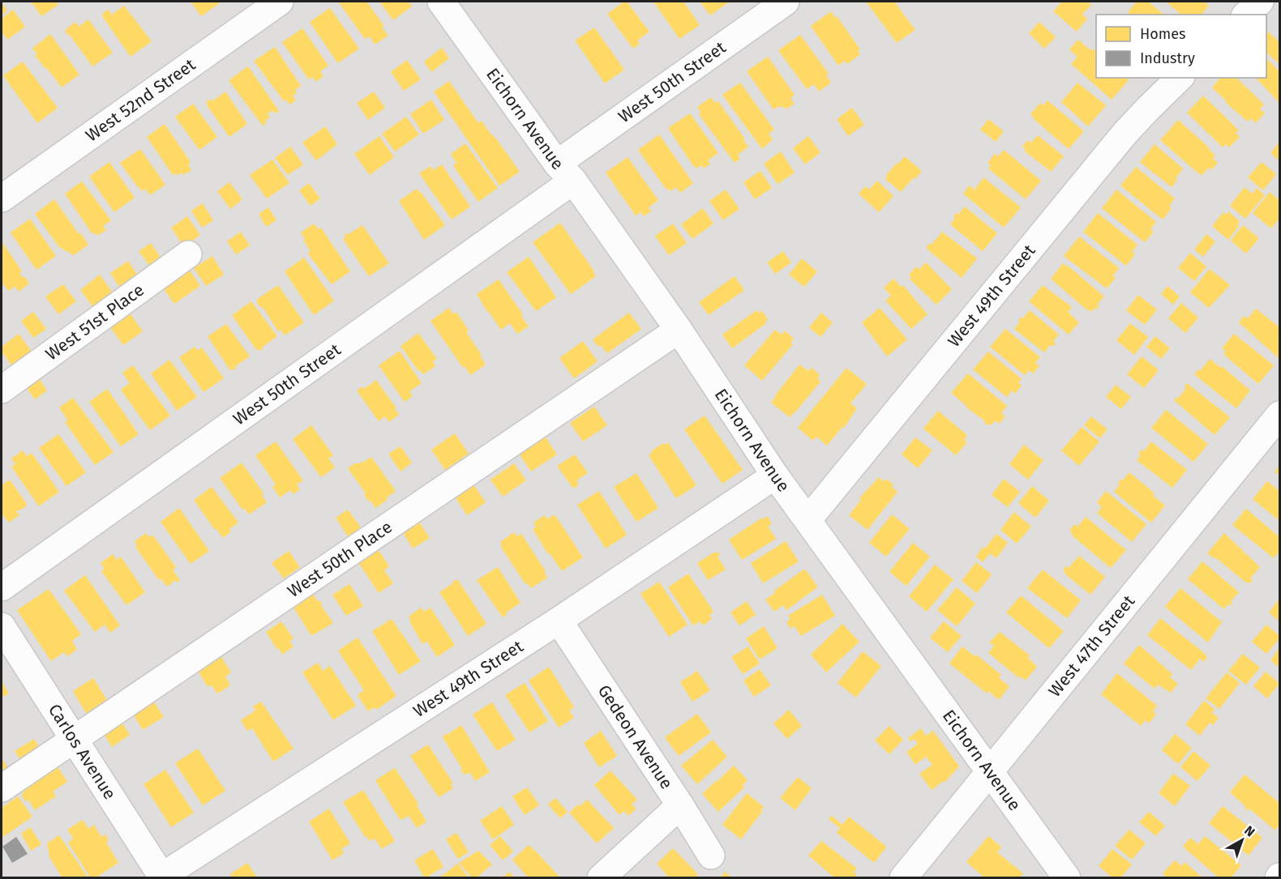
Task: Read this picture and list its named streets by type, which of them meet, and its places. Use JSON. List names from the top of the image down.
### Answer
{
  "streets": {
    "street": [
      "West 50th Street",
      "West 52nd Street",
      "Eichorn Avenue",
      "West 49th Street",
      "West 51st Place",
      "West 50th Place",
      "West 47th Street",
      "Gedeon Avenue",
      "Carlos Avenue"
    ]
  },
  "crossings": [
    ["West 50th Street", "Eichorn Avenue"],
    ["Eichorn Avenue", "West 49th Street"],
    ["Eichorn Avenue", "West 50th Place"],
    ["Eichorn Avenue", "West 47th Street"],
    ["West 49th Street", "Gedeon Avenue"],
    ["West 49th Street", "Carlos Avenue"],
    ["West 50th Place", "Carlos Avenue"]
  ],
  "legend": ["Homes", "Industry"],
  "north": "top right"
}
